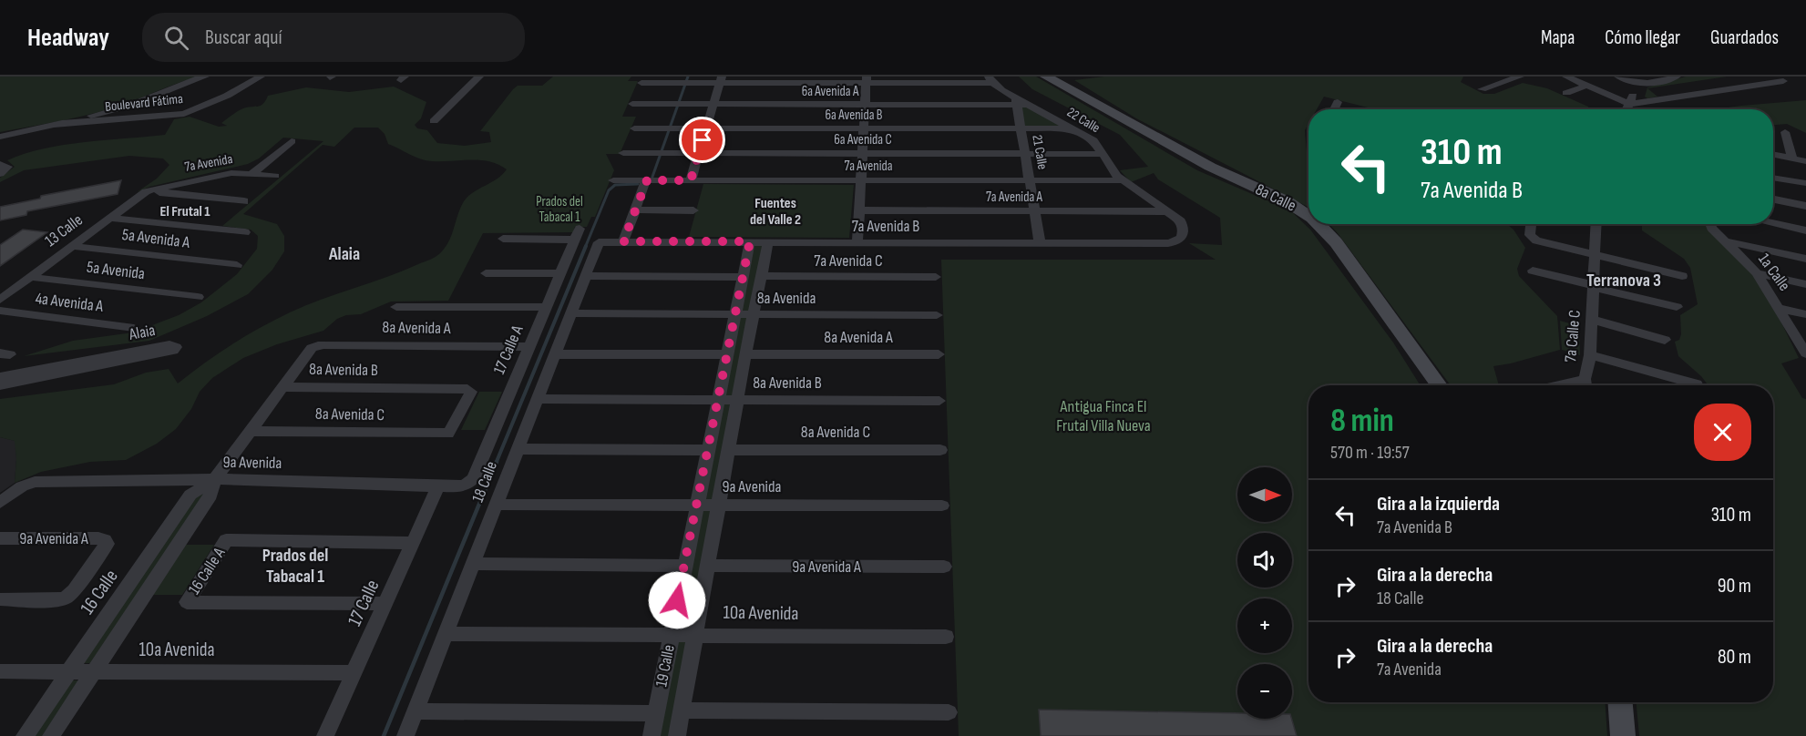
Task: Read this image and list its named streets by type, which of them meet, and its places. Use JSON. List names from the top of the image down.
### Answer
{
  "streets": {
    "main road": ["8a Calle"],
    "street": [
      "6a Avenida A",
      "Boulevard Fátima",
      "6a Avenida B",
      "22 Calle",
      "6a Avenida C",
      "21 Calle",
      "7a Avenida",
      "7a Avenida A",
      "7a Avenida B",
      "13 Calle",
      "5a Avenida A",
      "7a Avenida C",
      "5a Avenida",
      "1a Calle",
      "8a Avenida",
      "4a Avenida A",
      "8a Avenida A",
      "Alaia",
      "7a Calle C",
      "17 Calle A",
      "8a Avenida B",
      "8a Avenida C",
      "9a Avenida",
      "18 Calle",
      "9a Avenida A",
      "16 Calle A",
      "16 Calle",
      "17 Calle",
      "10a Avenida",
      "19 Calle"
    ]
  },
  "crossings": [
    ["6a Avenida A", "22 Calle"],
    ["6a Avenida A", "21 Calle"],
    ["6a Avenida B", "22 Calle"],
    ["6a Avenida B", "21 Calle"],
    ["22 Calle", "6a Avenida C"],
    ["22 Calle", "21 Calle"],
    ["22 Calle", "7a Avenida"],
    ["22 Calle", "7a Avenida A"],
    ["22 Calle", "7a Avenida B"],
    ["6a Avenida C", "21 Calle"],
    ["21 Calle", "7a Avenida"],
    ["21 Calle", "7a Avenida A"],
    ["21 Calle", "7a Avenida B"],
    ["7a Avenida", "13 Calle"],
    ["7a Avenida B", "18 Calle"],
    ["7a Avenida B", "19 Calle"],
    ["13 Calle", "5a Avenida A"],
    ["13 Calle", "5a Avenida"],
    ["7a Avenida C", "19 Calle"],
    ["8a Avenida", "18 Calle"],
    ["8a Avenida", "19 Calle"],
    ["8a Avenida A", "17 Calle A"],
    ["8a Avenida A", "16 Calle"],
    ["8a Avenida A", "19 Calle"],
    ["17 Calle A", "9a Avenida"],
    ["8a Avenida B", "8a Avenida C"],
    ["8a Avenida B", "18 Calle"],
    ["8a Avenida B", "16 Calle"],
    ["8a Avenida B", "19 Calle"],
    ["8a Avenida C", "16 Calle"],
    ["8a Avenida C", "19 Calle"],
    ["9a Avenida", "18 Calle"],
    ["9a Avenida", "16 Calle"],
    ["9a Avenida", "17 Calle"],
    ["9a Avenida", "19 Calle"],
    ["18 Calle", "10a Avenida"],
    ["9a Avenida A", "19 Calle"],
    ["16 Calle A", "17 Calle"],
    ["16 Calle", "10a Avenida"],
    ["17 Calle", "10a Avenida"],
    ["10a Avenida", "19 Calle"]
  ],
  "districts": [
    "Fuentes del Valle 2",
    "El Frutal 1",
    "Alaia",
    "Terranova 3",
    "Prados del Tabacal 1"
  ],
  "parks": ["Prados del Tabacal 1", "Antigua Finca El Frutal Villa Nueva"],
  "north": "right",
  "page": {
    "header": "Headway",
    "search": "Buscar aquí",
    "nav": ["Mapa", "Cómo llegar", "Guardados"],
    "turn": ["310 m", "7a Avenida B"],
    "heading": ["8 min", "570 m · 19:57"],
    "map_buttons": ["+", "−"],
    "list": [
      {
        "name": "Gira a la izquierda",
        "note": "7a Avenida B",
        "value": "310 m"
      },
      {
        "name": "Gira a la derecha",
        "note": "18 Calle",
        "value": "90 m"
      },
      {
        "name": "Gira a la derecha",
        "note": "7a Avenida",
        "value": "80 m"
      }
    ]
  }
}
